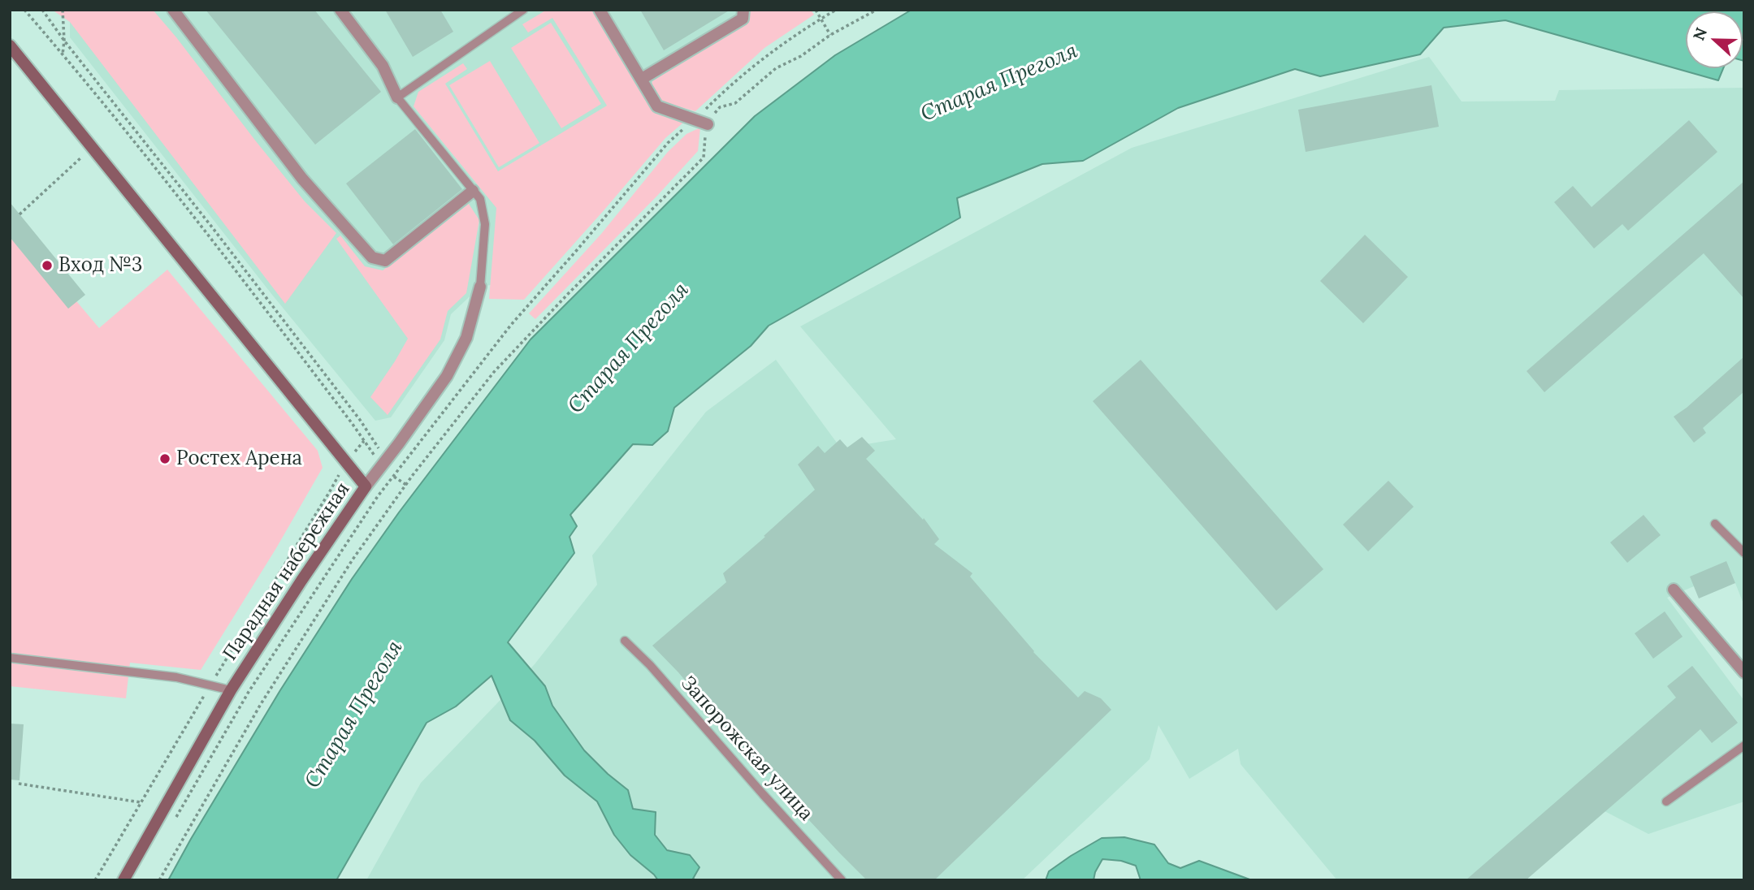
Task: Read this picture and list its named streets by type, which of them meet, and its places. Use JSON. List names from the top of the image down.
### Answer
{
  "streets": {
    "main road": ["Парадная набережная"],
    "lane": ["Запорожская улица"]
  },
  "water": ["Старая Преголя"],
  "places": ["Вход №3", "Ростех Арена"],
  "north": "left"
}
